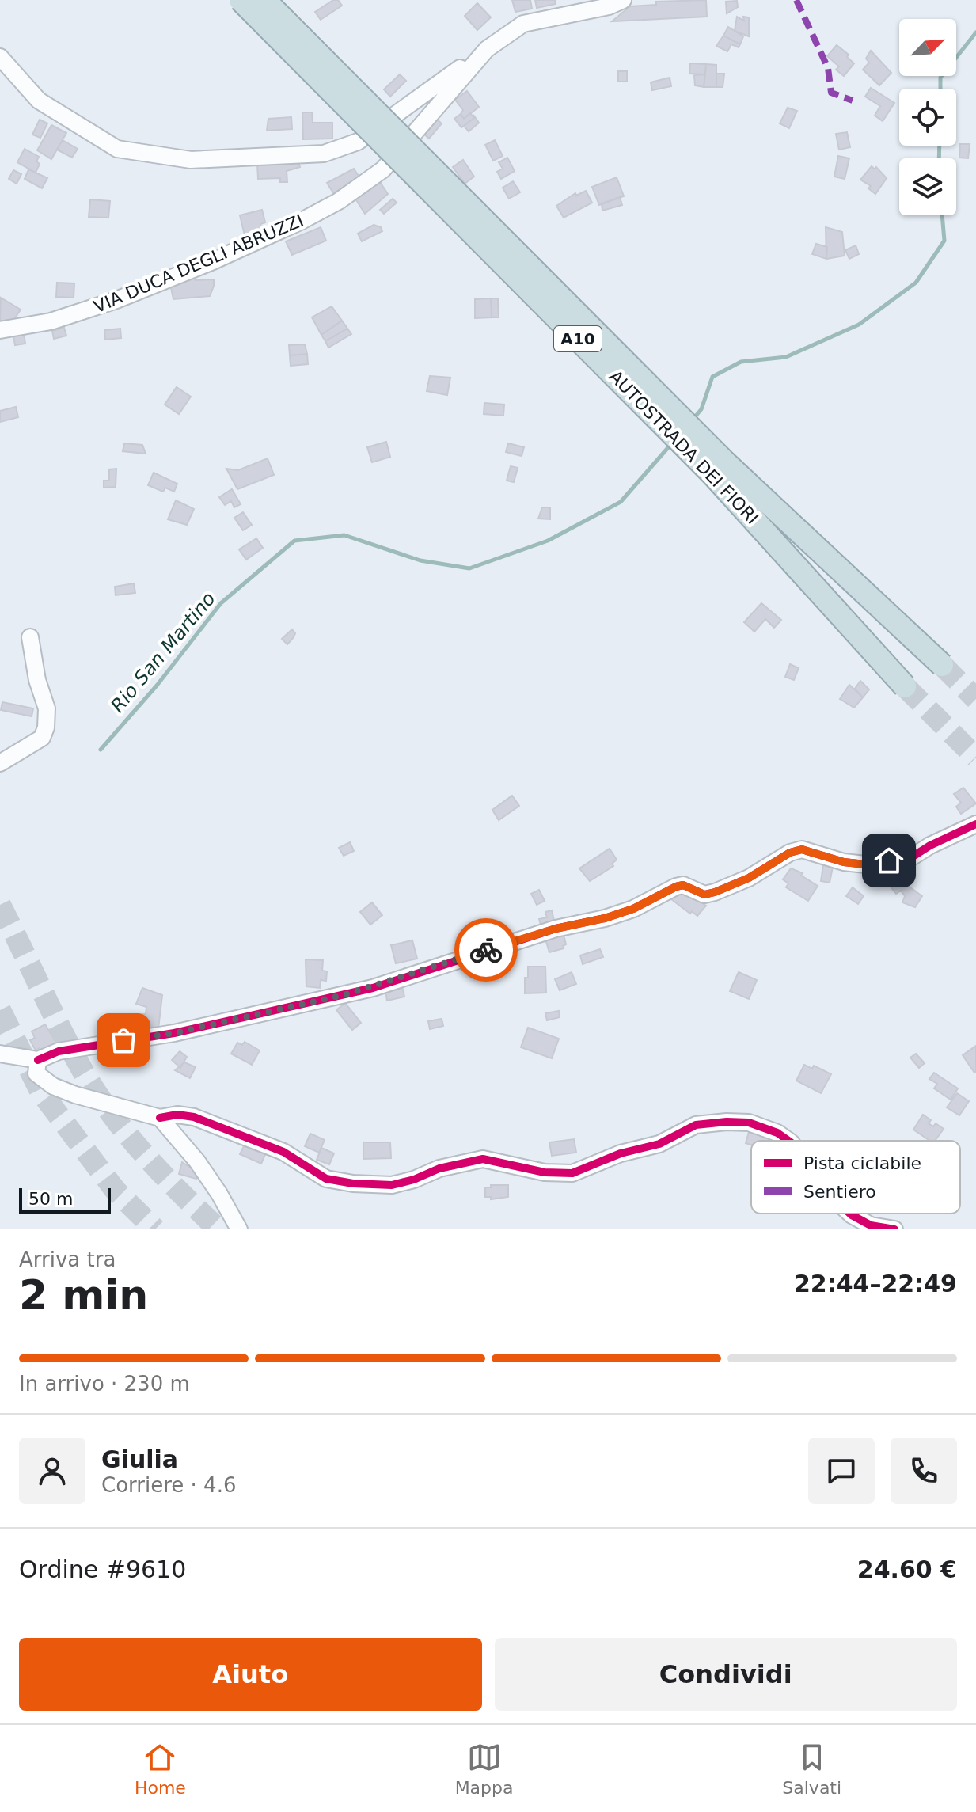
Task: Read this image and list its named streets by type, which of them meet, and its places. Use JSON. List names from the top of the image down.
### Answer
{
  "streets": {
    "highway": ["A10", "AUTOSTRADA DEI FIORI"],
    "street": ["VIA DUCA DEGLI ABRUZZI"]
  },
  "water": ["Rio San Martino"],
  "legend": ["Pista ciclabile", "Sentiero"],
  "scale_bar": "50 m",
  "north": "top right",
  "page": {
    "scale": "50 m",
    "heading": ["2 min", "Arriva tra", "22:44–22:49"],
    "panel": [
      "Giulia",
      "Corriere · 4.6",
      "Ordine #9610",
      "24.60 €"
    ],
    "bar": "In arrivo · 230 m",
    "buttons": ["Aiuto", "Condividi"],
    "tabs": ["Home", "Mappa", "Salvati"]
  }
}
